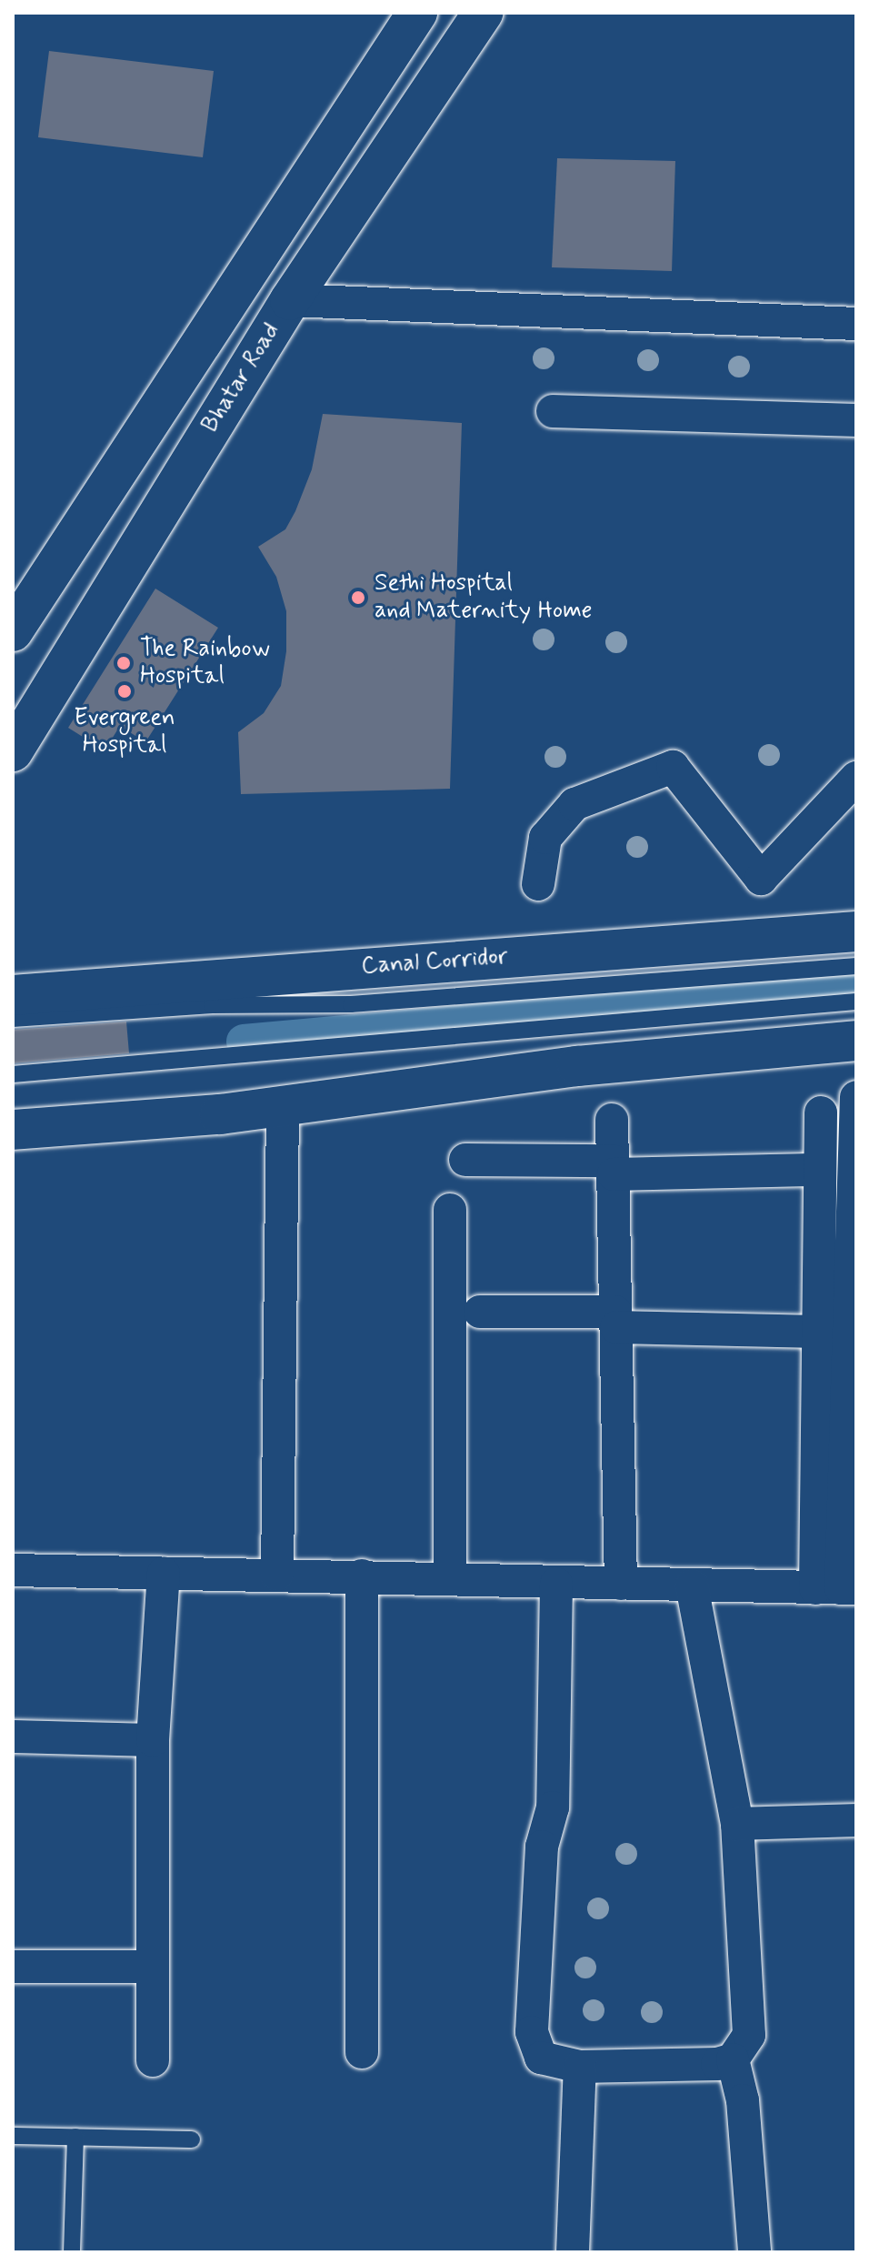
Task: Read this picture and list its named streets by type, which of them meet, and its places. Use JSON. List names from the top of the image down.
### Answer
{
  "streets": {
    "street": ["Bhatar Road", "Canal Corridor"]
  },
  "places": ["Sethi Hospital and Maternity Home", "The Rainbow Hospital", "Evergreen Hospital"]
}
